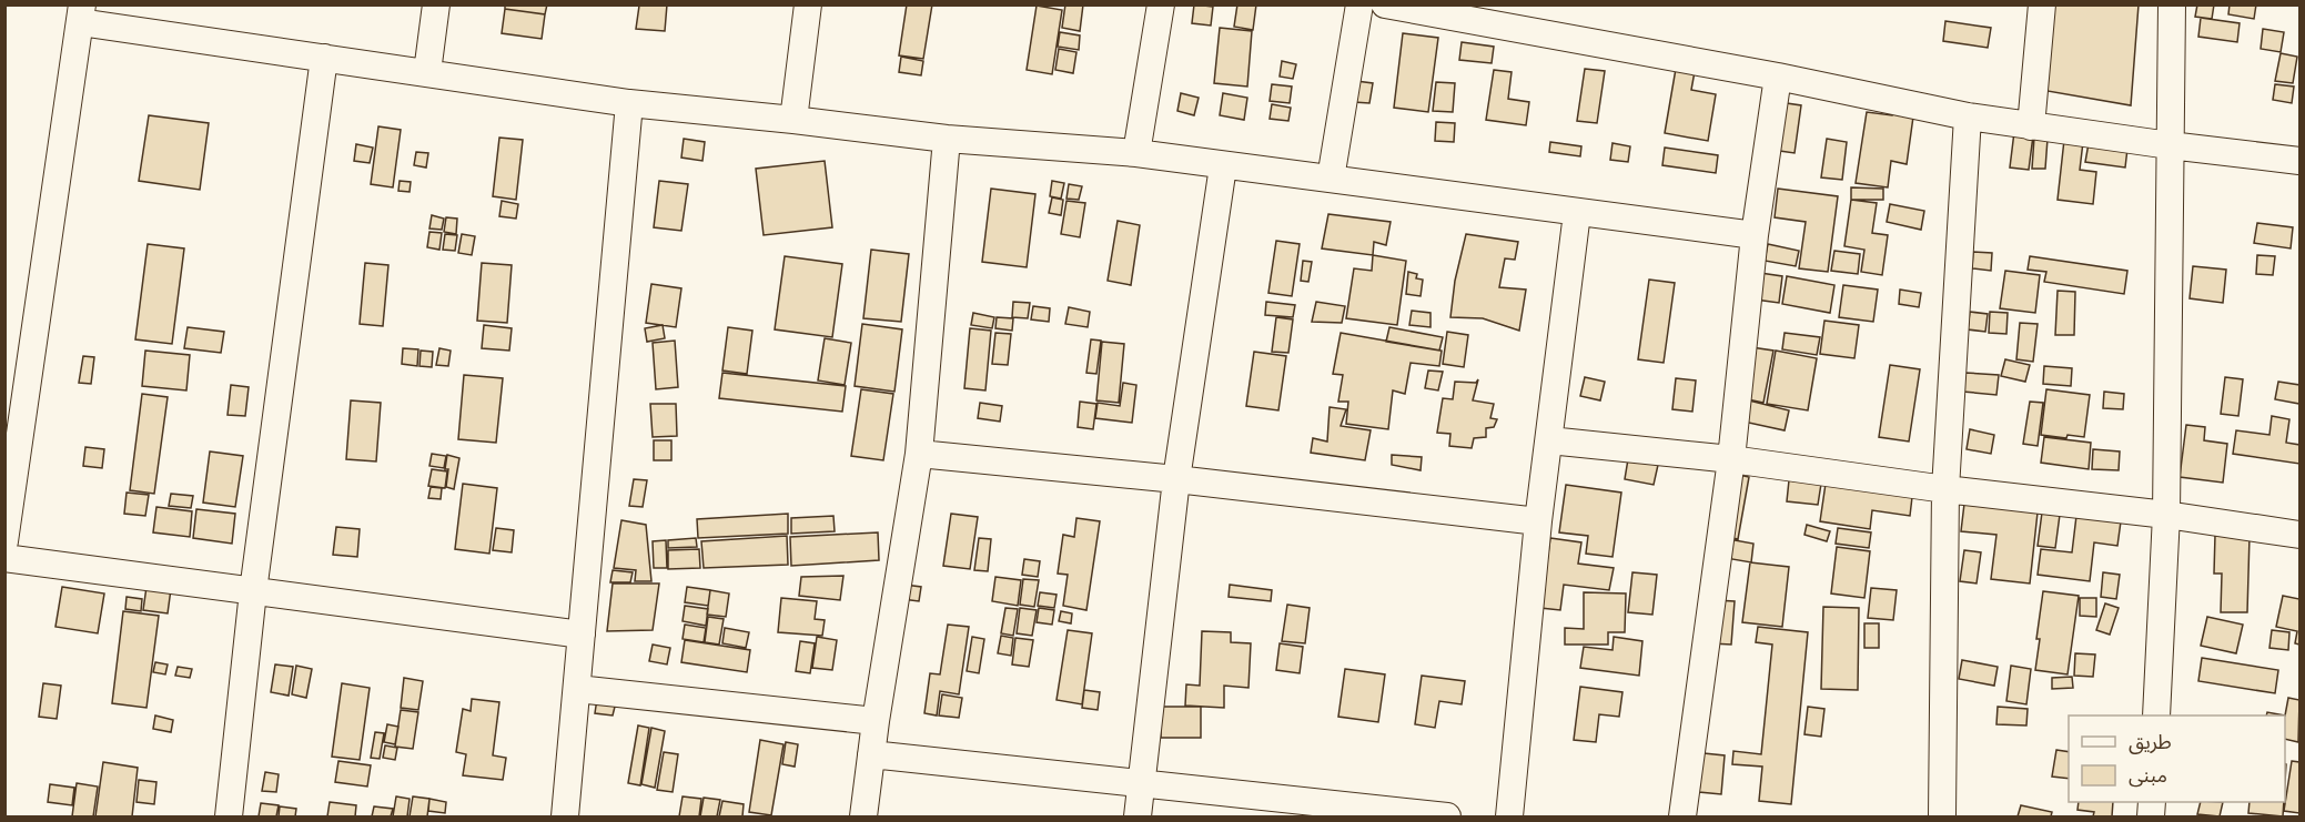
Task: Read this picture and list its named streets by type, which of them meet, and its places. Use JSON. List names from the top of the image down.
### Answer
{
  "legend": ["طريق", "مبنى"]
}
